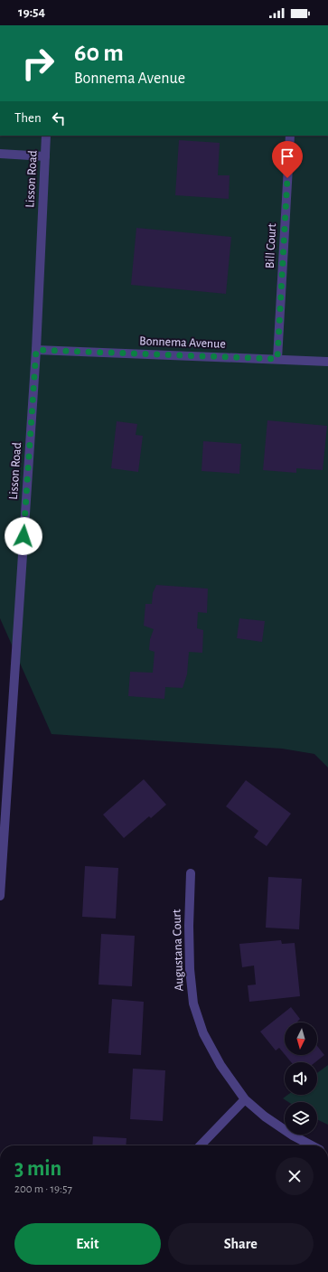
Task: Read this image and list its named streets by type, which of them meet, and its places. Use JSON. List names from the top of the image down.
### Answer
{
  "streets": {
    "street": [
      "Lisson Road",
      "Bill Court",
      "Bonnema Avenue",
      "Augustana Court"
    ]
  },
  "crossings": [
    ["Lisson Road", "Bonnema Avenue"],
    ["Bill Court", "Bonnema Avenue"]
  ],
  "north": "bottom",
  "page": {
    "status": "19:54",
    "turn": ["60 m", "Bonnema Avenue"],
    "then": "Then",
    "heading": ["3 min", "200 m · 19:57"],
    "buttons": ["Exit", "Share"]
  }
}
